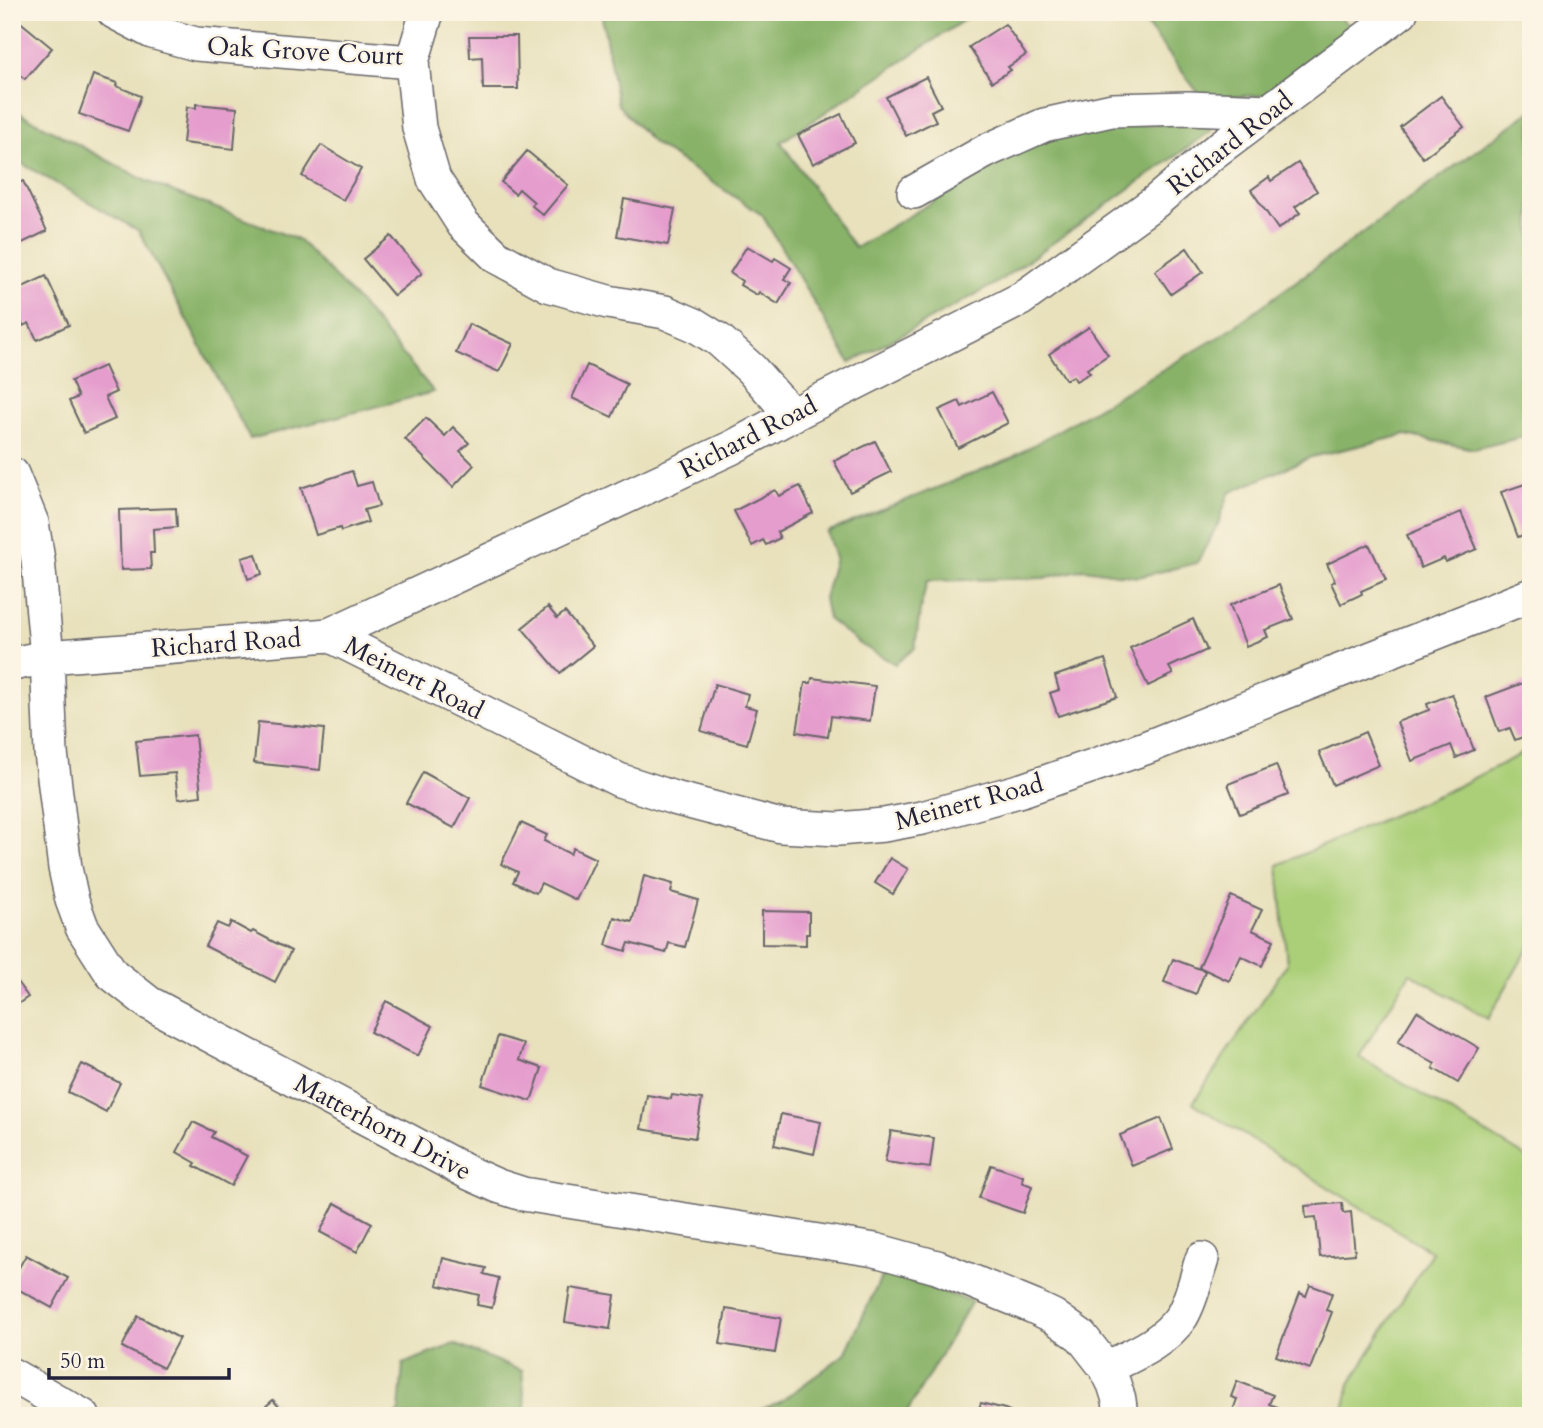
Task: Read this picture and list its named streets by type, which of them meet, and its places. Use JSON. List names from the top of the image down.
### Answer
{
  "streets": {
    "street": [
      "Oak Grove Court",
      "Richard Road",
      "Meinert Road",
      "Matterhorn Drive"
    ]
  },
  "crossings": [
    ["Richard Road", "Meinert Road"],
    ["Richard Road", "Matterhorn Drive"]
  ],
  "scale_bar": "50 m"
}
